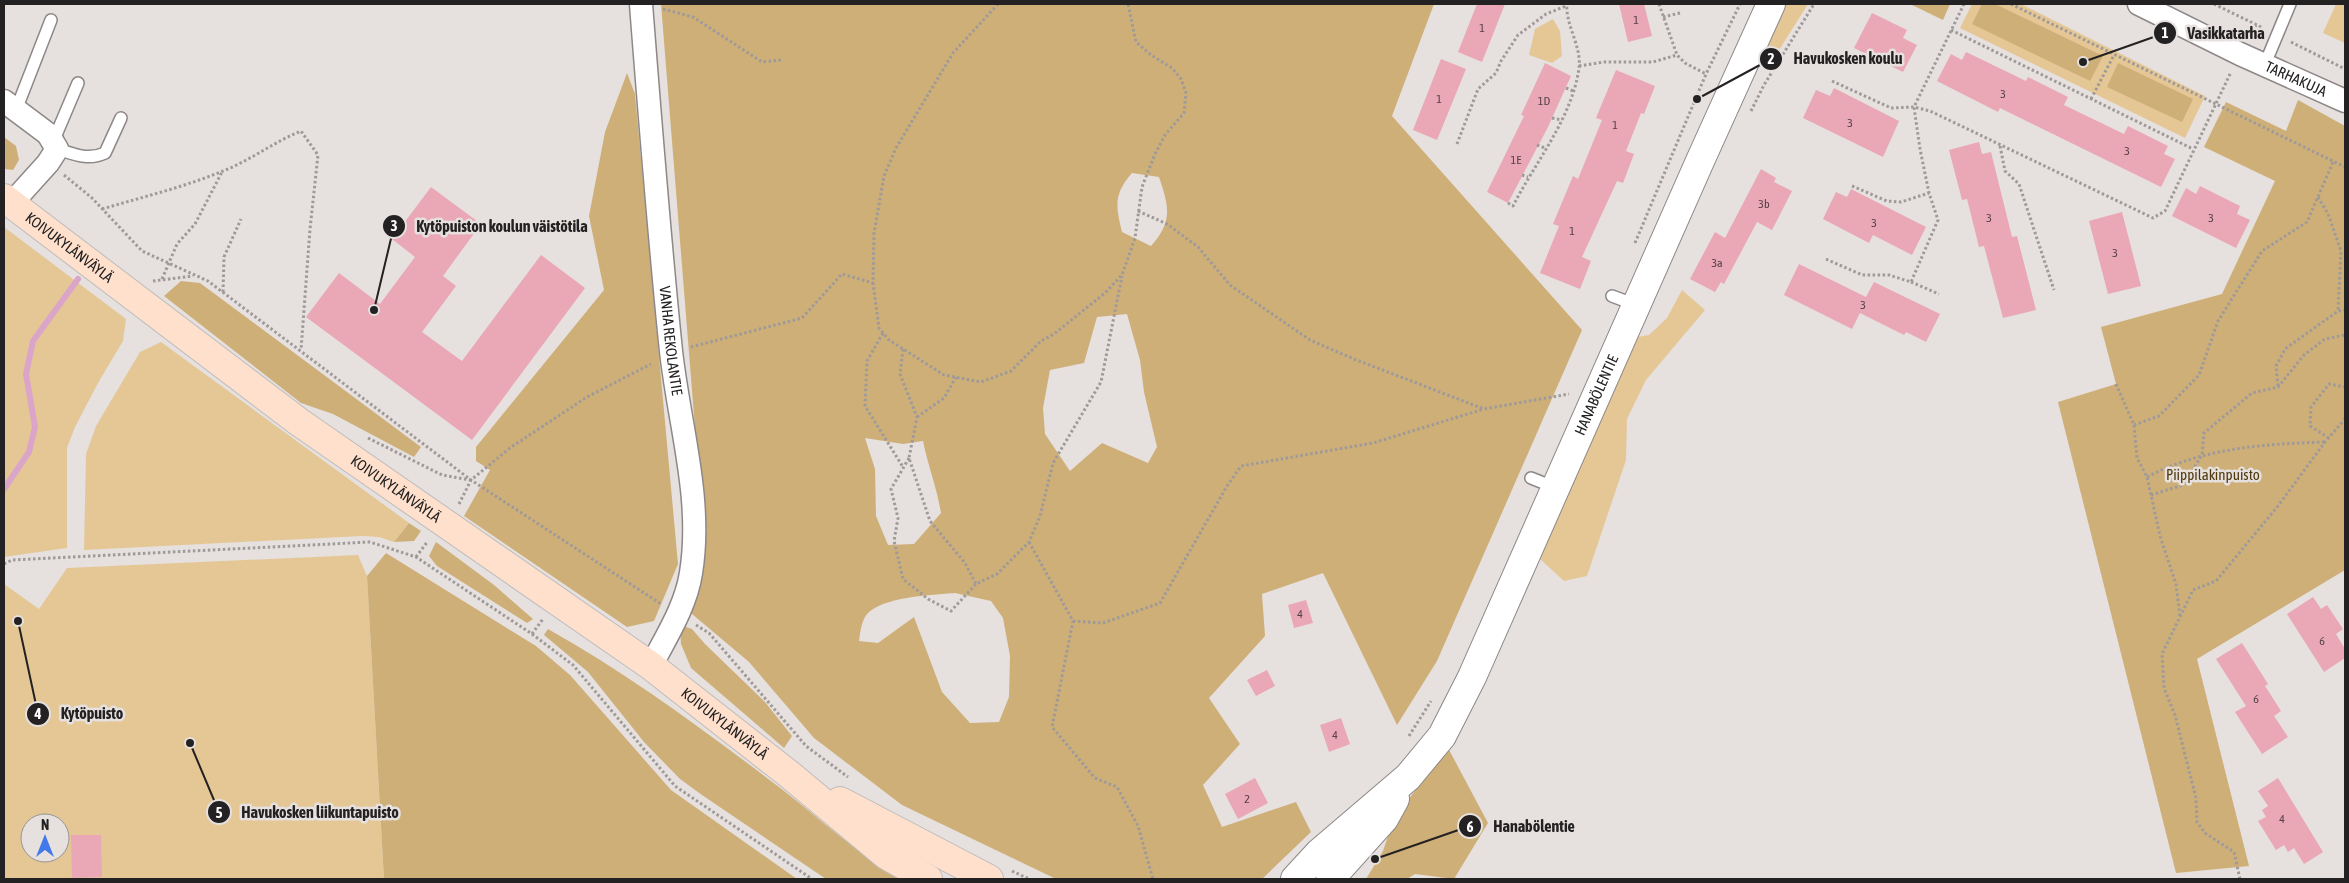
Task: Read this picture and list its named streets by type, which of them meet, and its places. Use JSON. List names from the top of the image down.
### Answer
{
  "streets": {
    "main road": ["KOIVUKYLÄNVÄYLÄ", "HANABÖLENTIE"],
    "street": ["TARHAKUJA", "VANHA REKOLANTIE"]
  },
  "crossings": [
    ["KOIVUKYLÄNVÄYLÄ", "VANHA REKOLANTIE"]
  ],
  "parks": ["Piippilakinpuisto"],
  "places": [
    "Vasikkatarha",
    "Havukosken koulu",
    "Kytöpuiston koulun väistötila",
    "Kytöpuisto",
    "Havukosken liikuntapuisto",
    "Hanabölentie"
  ],
  "house_numbers": [
    "1",
    "1",
    "3",
    "1",
    "1D",
    "3",
    "1",
    "3",
    "1E",
    "3b",
    "3",
    "3",
    "3",
    "1",
    "3",
    "3a",
    "3",
    "4",
    "6",
    "6",
    "4",
    "2",
    "4"
  ],
  "north": "top"
}
